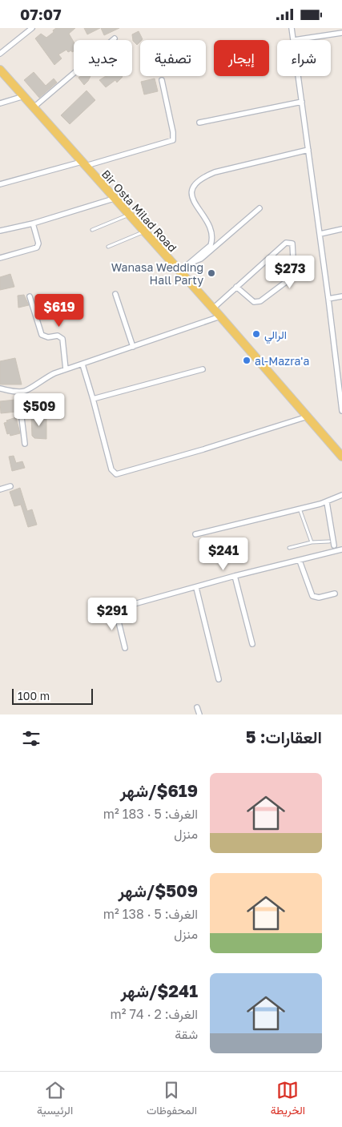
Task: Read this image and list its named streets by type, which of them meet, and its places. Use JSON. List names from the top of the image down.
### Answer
{
  "streets": {
    "main road": ["Bir Osta Milad Road"]
  },
  "places": ["Wanasa Wedding Hall Party", "الرالي", "al-Mazra'a"],
  "scale_bar": "100 m",
  "page": {
    "status": "07:07",
    "chip": [
      "شراء",
      "إيجار",
      "تصفية",
      "جديد"
    ],
    "price": [
      "$273",
      "$619",
      "$509",
      "$241",
      "$291"
    ],
    "scale": "100 m",
    "heading": "العقارات: 5",
    "list": [
      {
        "name": "$619/شهر",
        "note": "الغرف: 5 · 183 m² · منزل"
      },
      {
        "name": "$509/شهر",
        "note": "الغرف: 5 · 138 m² · منزل"
      },
      {
        "name": "$241/شهر",
        "note": "الغرف: 2 · 74 m² · شقة"
      }
    ],
    "tabs": ["الخريطة", "المحفوظات", "الرئيسية"]
  }
}
